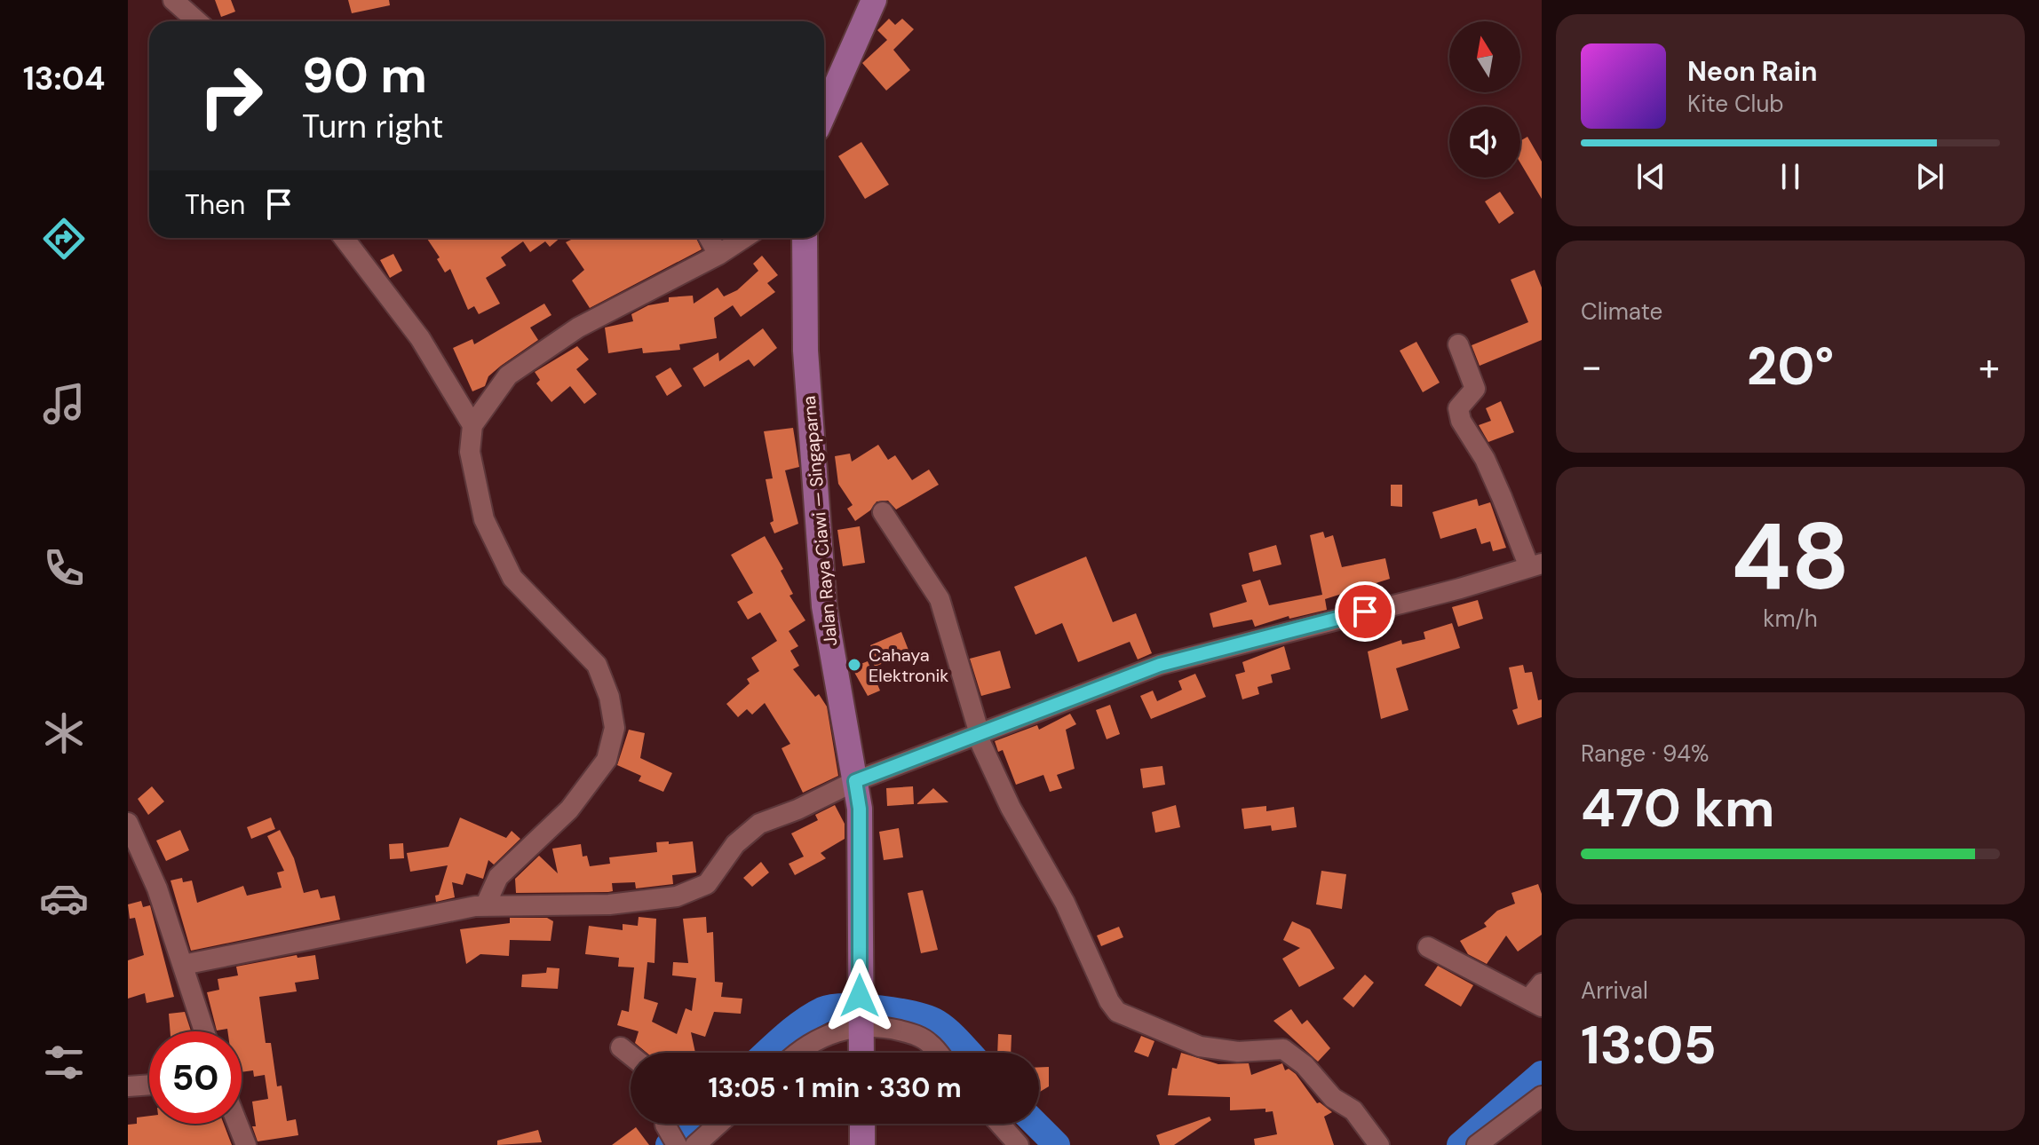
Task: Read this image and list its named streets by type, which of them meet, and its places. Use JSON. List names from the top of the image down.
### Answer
{
  "streets": {
    "main road": ["Jalan Raya Ciawi — Singaparna"]
  },
  "places": ["Cahaya Elektronik"],
  "north": "top",
  "page": {
    "tabs": "13:04",
    "turn": ["90 m", "Turn right"],
    "song": ["Neon Rain", "Kite Club"],
    "then": "Then",
    "tile": [
      "Climate",
      ["48", "km/h"],
      ["Range · 94%", "470 km"],
      ["Arrival", "13:05"]
    ],
    "heat": ["−", "20°", "+"],
    "limit": "50",
    "trip": "13:05 · 1 min · 330 m"
  }
}
